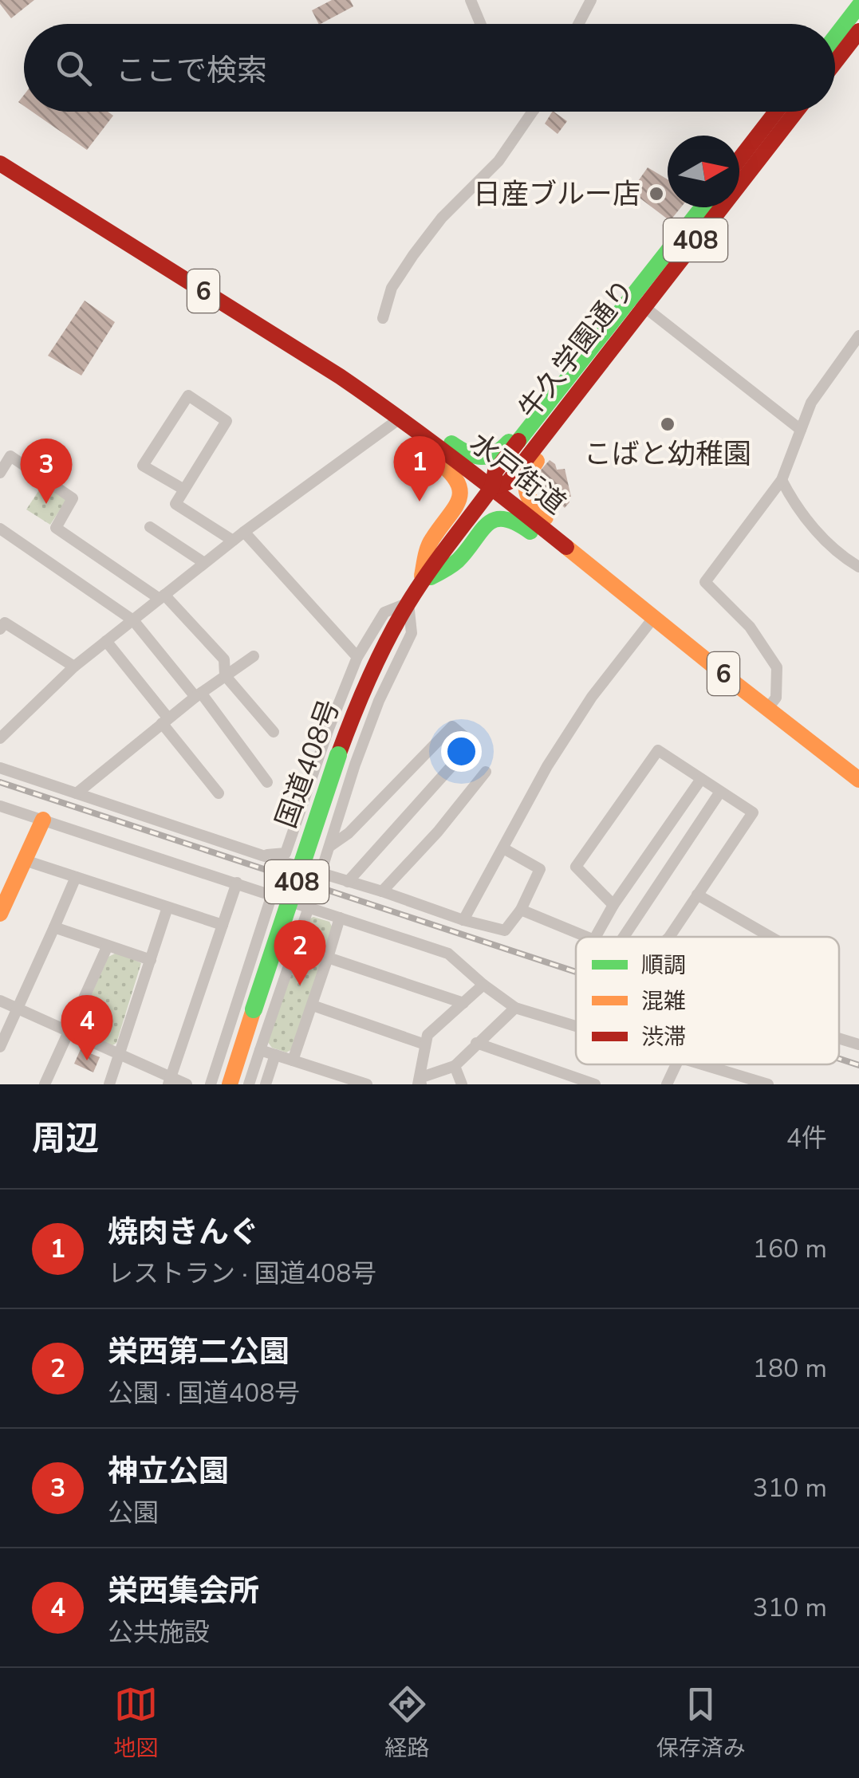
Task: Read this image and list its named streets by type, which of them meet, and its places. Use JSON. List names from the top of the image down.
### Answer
{
  "streets": {
    "main road": [
      "408",
      "6",
      "牛久学園通り",
      "水戸街道",
      "国道408号"
    ]
  },
  "crossings": [
    ["牛久学園通り", "水戸街道"],
    ["牛久学園通り", "国道408号"],
    ["水戸街道", "国道408号"]
  ],
  "places": ["日産ブルー店", "こばと幼稚園"],
  "legend": ["順調", "混雑", "渋滞"],
  "north": "right",
  "page": {
    "search": "ここで検索",
    "pins": [
      "1",
      "3",
      "2",
      "4"
    ],
    "heading": ["周辺", "4件"],
    "list": [
      {
        "mark": "1",
        "name": "焼肉きんぐ",
        "note": "レストラン · 国道408号",
        "value": "160 m"
      },
      {
        "mark": "2",
        "name": "栄西第二公園",
        "note": "公園 · 国道408号",
        "value": "180 m"
      },
      {
        "mark": "3",
        "name": "神立公園",
        "note": "公園",
        "value": "310 m"
      },
      {
        "mark": "4",
        "name": "栄西集会所",
        "note": "公共施設",
        "value": "310 m"
      }
    ],
    "nav": ["地図", "経路", "保存済み"]
  }
}
